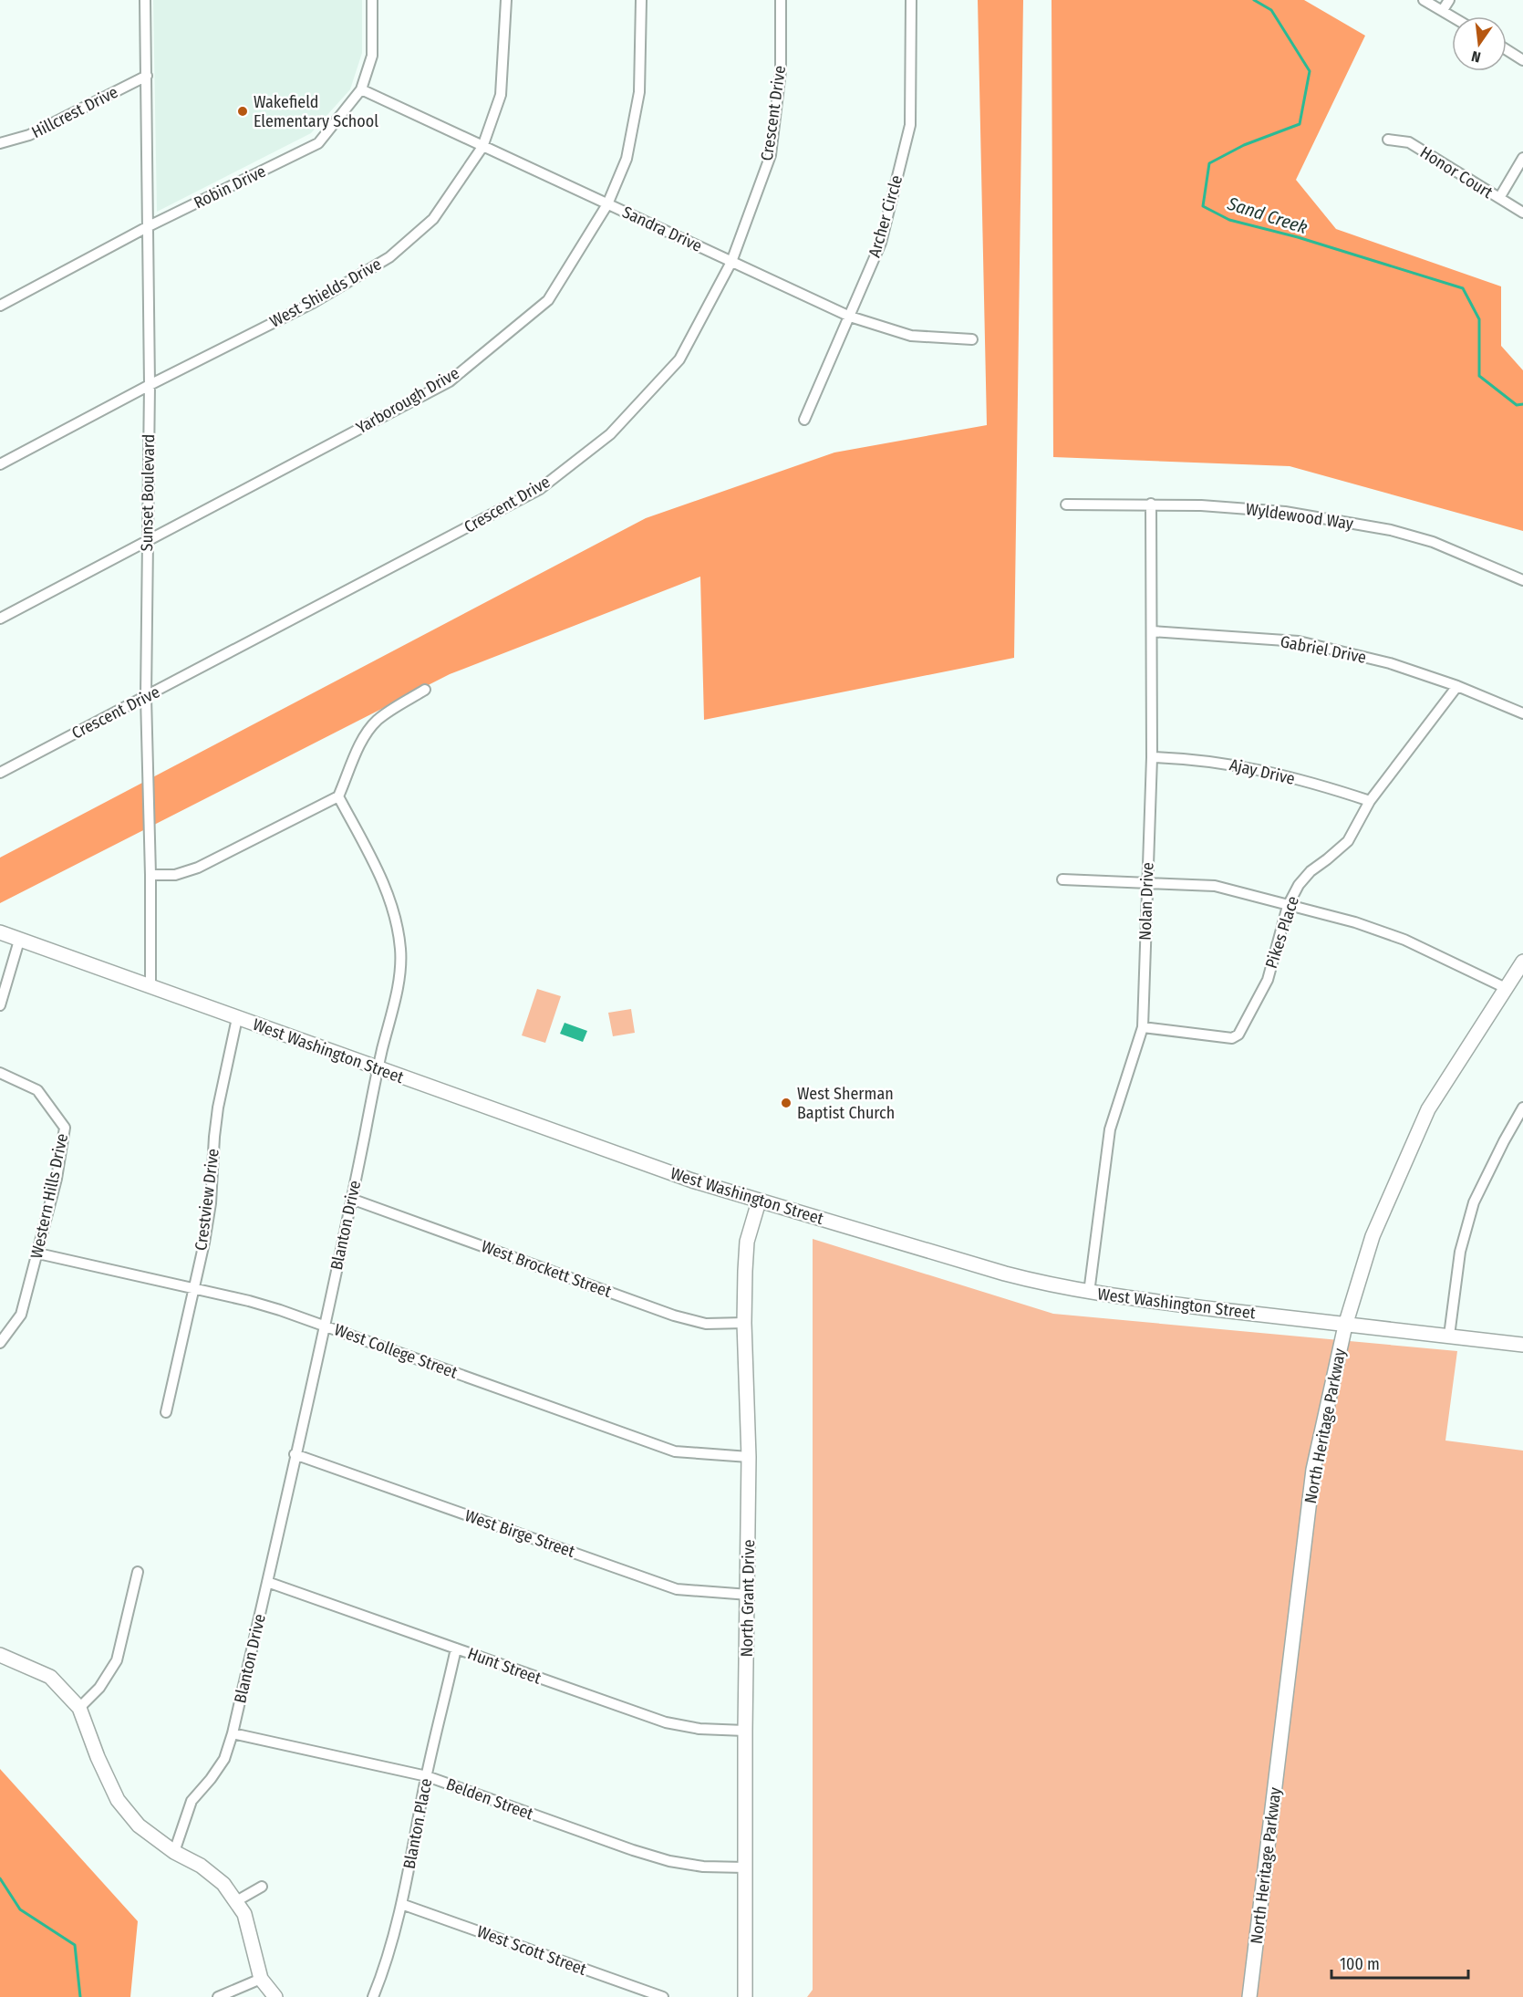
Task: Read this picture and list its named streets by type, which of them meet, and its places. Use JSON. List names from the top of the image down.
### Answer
{
  "streets": {
    "street": [
      "Hillcrest Drive",
      "Crescent Drive",
      "Honor Court",
      "Robin Drive",
      "Archer Circle",
      "Sandra Drive",
      "West Shields Drive",
      "Yarborough Drive",
      "Sunset Boulevard",
      "Wyldewood Way",
      "Gabriel Drive",
      "Ajay Drive",
      "Nolan Drive",
      "Pikes Place",
      "West Washington Street",
      "Western Hills Drive",
      "Crestview Drive",
      "Blanton Drive",
      "West Brockett Street",
      "West College Street",
      "North Heritage Parkway",
      "West Birge Street",
      "North Grant Drive",
      "Hunt Street",
      "Belden Street",
      "Blanton Place",
      "West Scott Street"
    ]
  },
  "crossings": [
    ["Hillcrest Drive", "Sunset Boulevard"],
    ["Crescent Drive", "Sandra Drive"],
    ["Crescent Drive", "Sunset Boulevard"],
    ["Robin Drive", "Sandra Drive"],
    ["Robin Drive", "Sunset Boulevard"],
    ["Archer Circle", "Sandra Drive"],
    ["Sandra Drive", "West Shields Drive"],
    ["Sandra Drive", "Yarborough Drive"],
    ["West Shields Drive", "Sunset Boulevard"],
    ["Yarborough Drive", "Sunset Boulevard"],
    ["Sunset Boulevard", "West Washington Street"],
    ["Wyldewood Way", "Nolan Drive"],
    ["Gabriel Drive", "Nolan Drive"],
    ["Gabriel Drive", "Pikes Place"],
    ["Ajay Drive", "Nolan Drive"],
    ["Ajay Drive", "Pikes Place"],
    ["Nolan Drive", "Pikes Place"],
    ["Nolan Drive", "West Washington Street"],
    ["West Washington Street", "Crestview Drive"],
    ["West Washington Street", "Blanton Drive"],
    ["West Washington Street", "North Heritage Parkway"],
    ["West Washington Street", "North Grant Drive"],
    ["Western Hills Drive", "West College Street"],
    ["Crestview Drive", "West College Street"],
    ["Blanton Drive", "West Brockett Street"],
    ["Blanton Drive", "West College Street"],
    ["Blanton Drive", "West Birge Street"],
    ["Blanton Drive", "Hunt Street"],
    ["Blanton Drive", "Belden Street"],
    ["West Brockett Street", "North Grant Drive"],
    ["West College Street", "North Grant Drive"],
    ["West Birge Street", "North Grant Drive"],
    ["North Grant Drive", "Hunt Street"],
    ["North Grant Drive", "Belden Street"],
    ["Hunt Street", "Blanton Place"],
    ["Belden Street", "Blanton Place"],
    ["Blanton Place", "West Scott Street"]
  ],
  "water": ["Sand Creek"],
  "places": ["Wakefield Elementary School", "West Sherman Baptist Church"],
  "scale_bar": "100 m",
  "north": "bottom"
}
